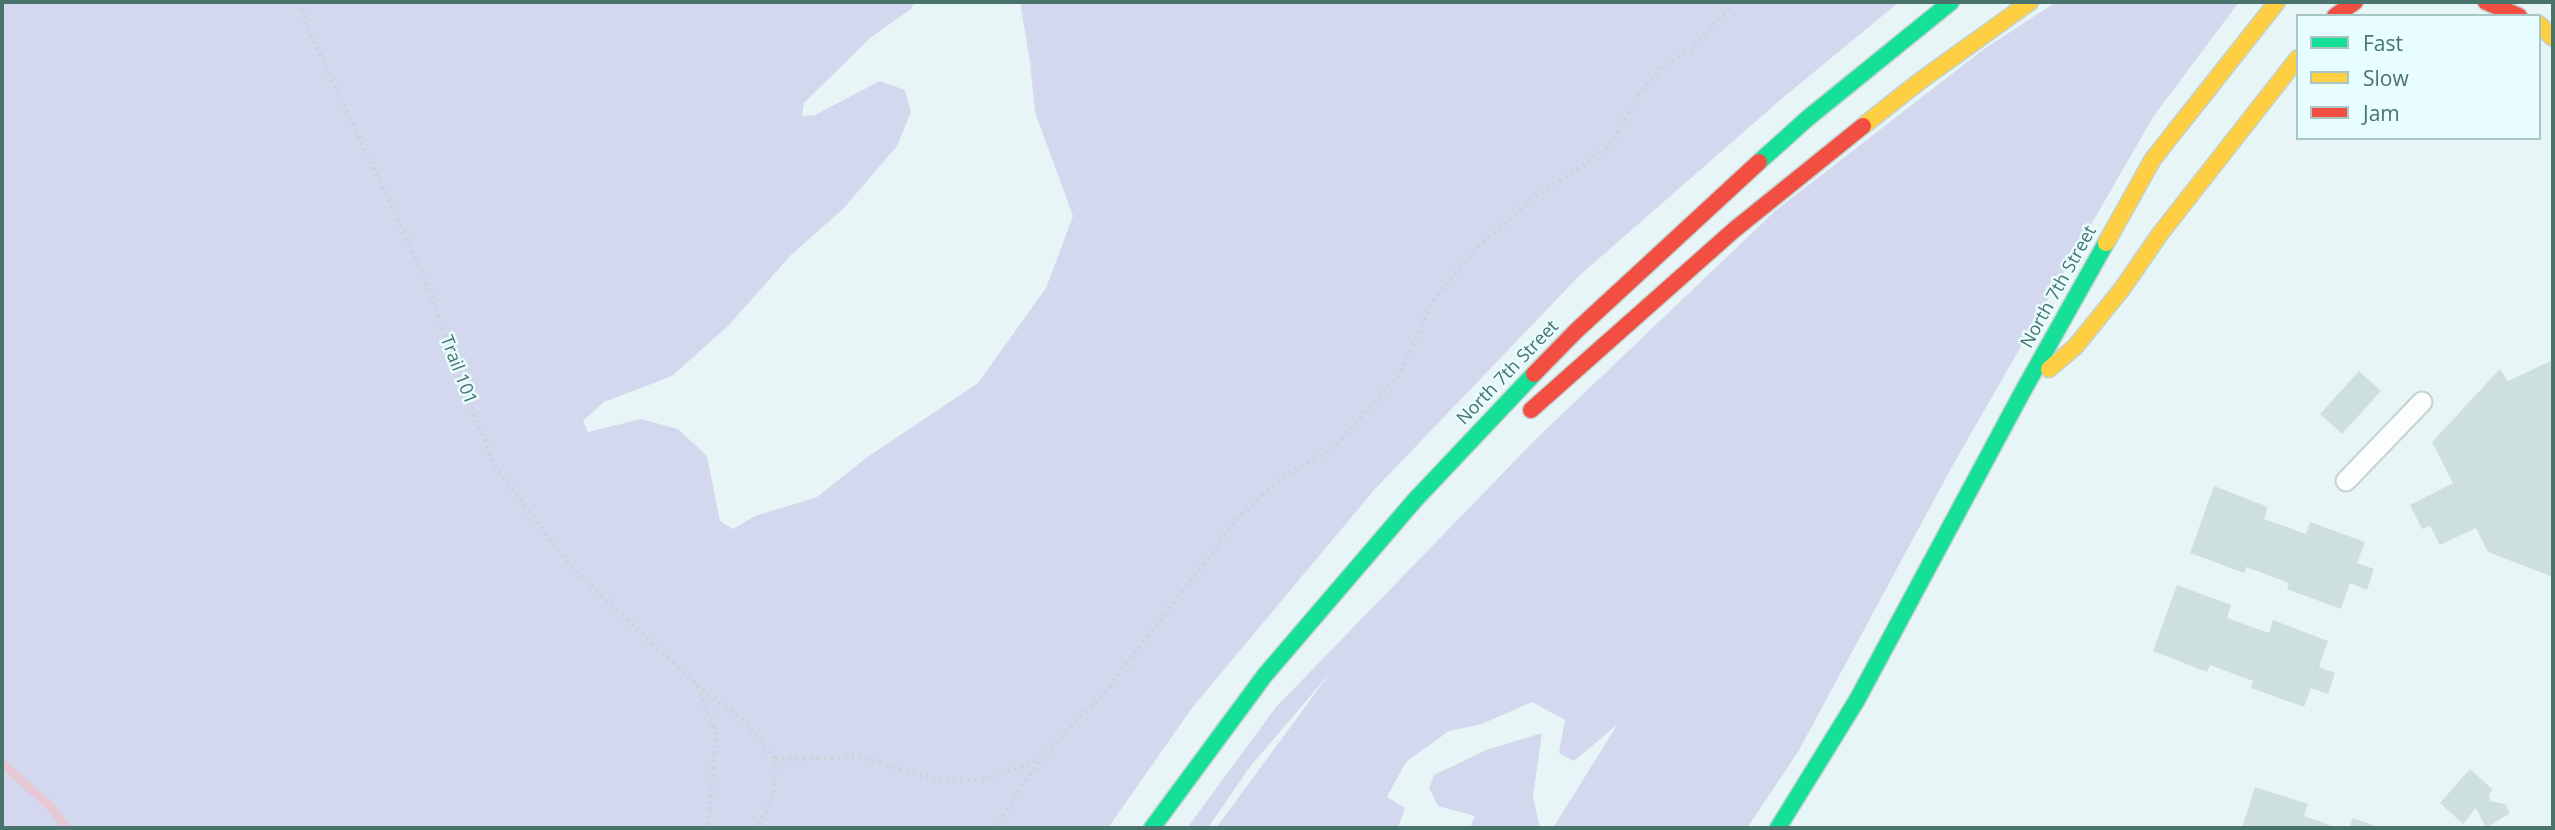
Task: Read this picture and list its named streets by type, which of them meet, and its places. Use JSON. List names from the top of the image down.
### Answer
{
  "streets": {
    "main road": ["North 7th Street"],
    "path": ["Trail 101"]
  },
  "legend": ["Fast", "Slow", "Jam"]
}
